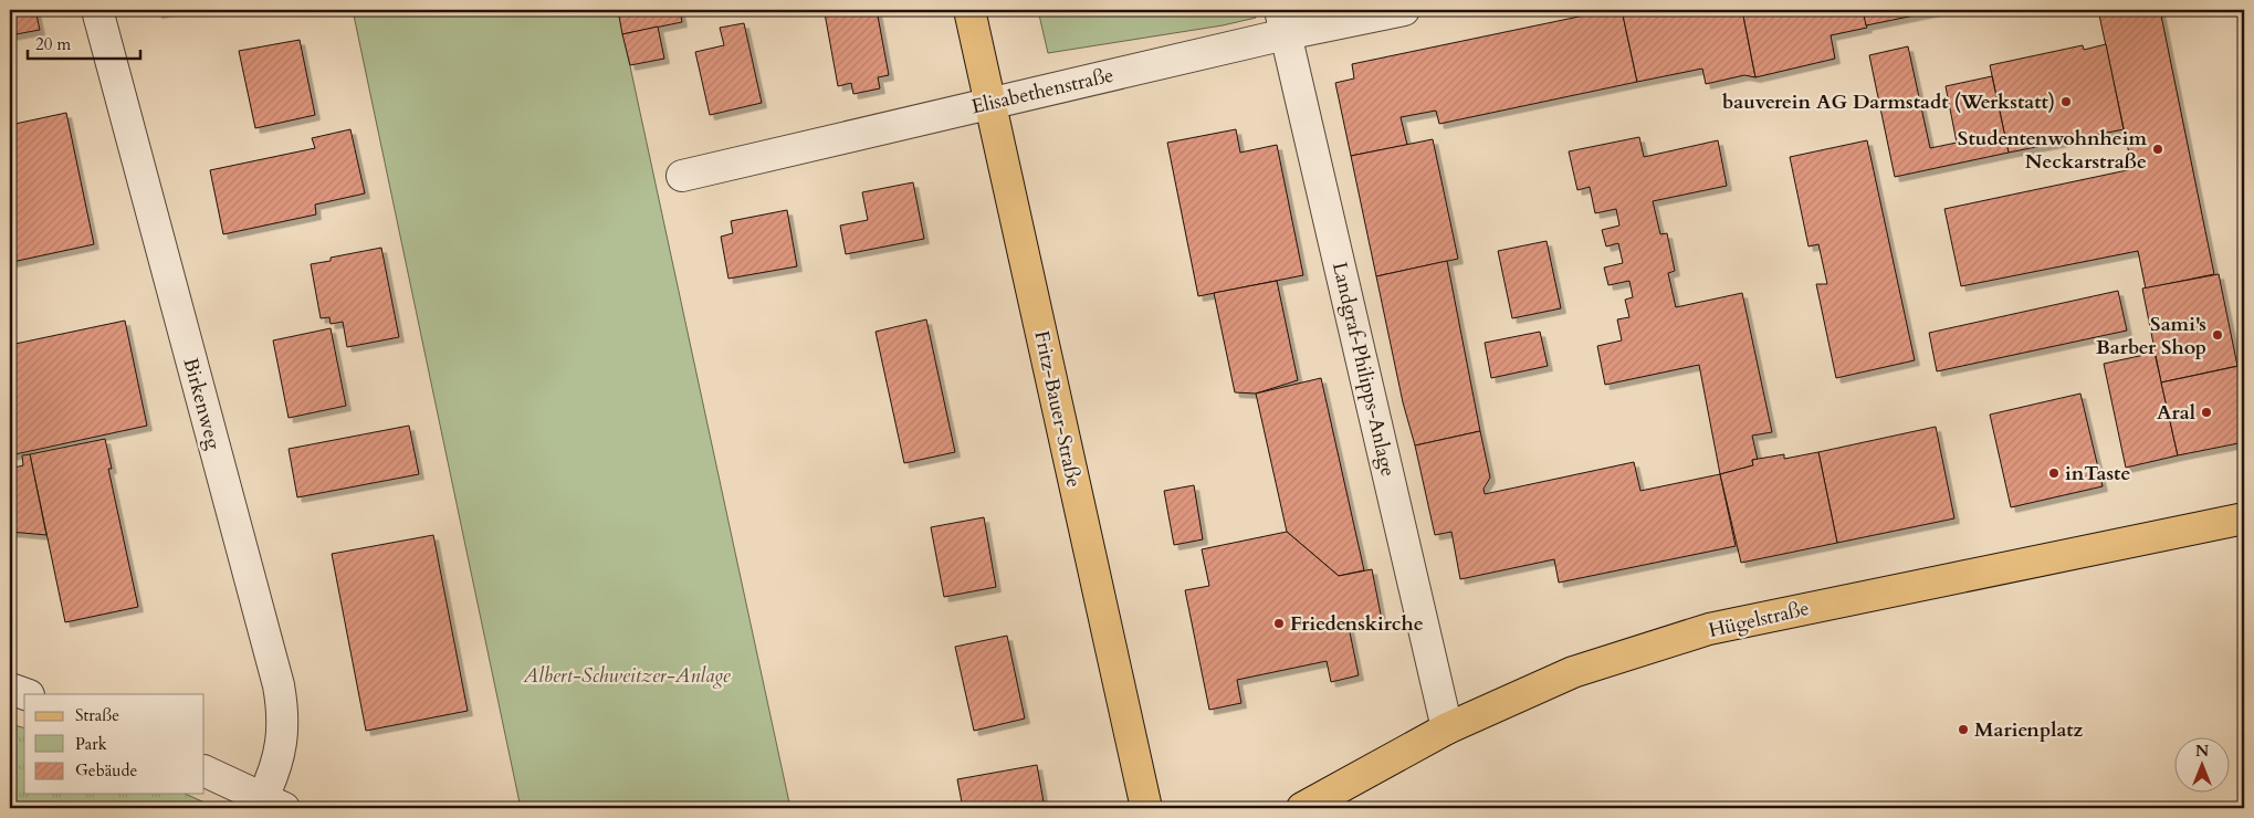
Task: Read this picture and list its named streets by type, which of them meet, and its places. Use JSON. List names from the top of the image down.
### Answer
{
  "streets": {
    "main road": ["Fritz-Bauer-Straße", "Hügelstraße"],
    "street": ["Elisabethenstraße", "Landgraf-Philipps-Anlage", "Birkenweg"]
  },
  "crossings": [
    ["Elisabethenstraße", "Landgraf-Philipps-Anlage"],
    ["Elisabethenstraße", "Fritz-Bauer-Straße"],
    ["Landgraf-Philipps-Anlage", "Hügelstraße"]
  ],
  "parks": ["Albert-Schweitzer-Anlage"],
  "places": [
    "bauverein AG Darmstadt (Werkstatt)",
    "Studentenwohnheim Neckarstraße",
    "Sami's Barber Shop",
    "Aral",
    "inTaste",
    "Friedenskirche",
    "Marienplatz"
  ],
  "legend": ["Straße", "Park", "Gebäude"],
  "scale_bar": "20 m",
  "north": "top"
}
